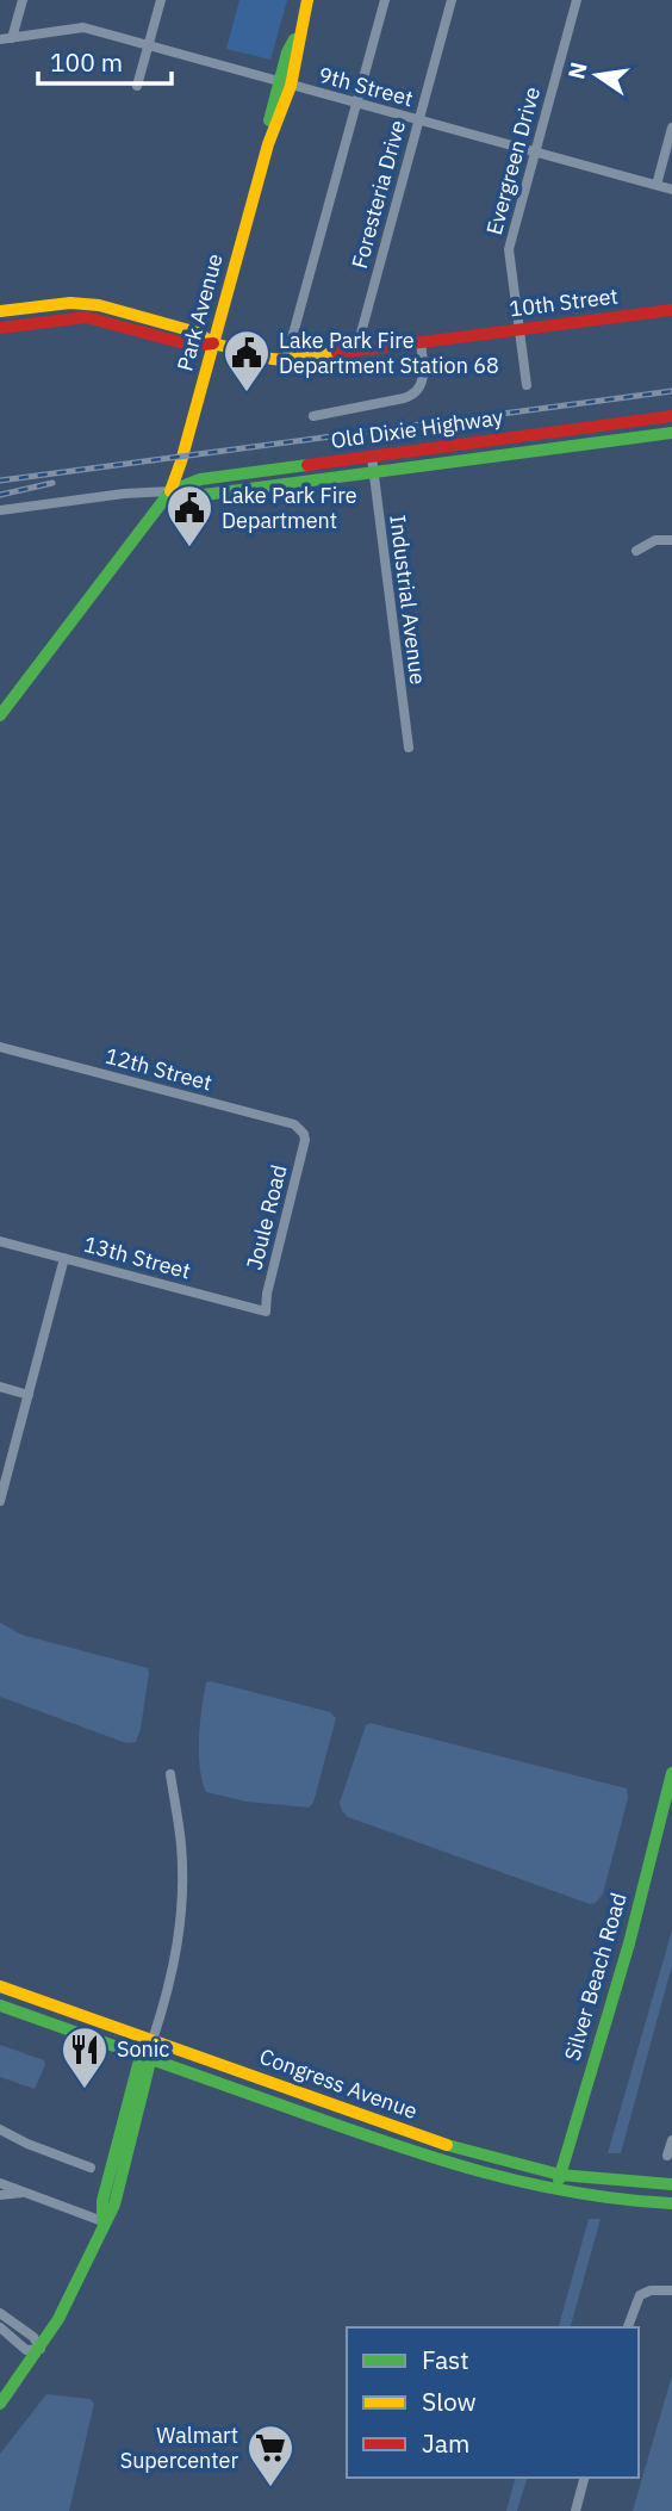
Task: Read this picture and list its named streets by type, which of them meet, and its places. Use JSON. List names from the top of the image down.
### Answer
{
  "streets": {
    "street": [
      "9th Street",
      "Evergreen Drive",
      "Foresteria Drive",
      "10th Street",
      "Park Avenue",
      "Old Dixie Highway",
      "Industrial Avenue",
      "12th Street",
      "Joule Road",
      "13th Street",
      "Silver Beach Road",
      "Congress Avenue"
    ]
  },
  "crossings": [
    ["9th Street", "Evergreen Drive"],
    ["9th Street", "Foresteria Drive"],
    ["9th Street", "Park Avenue"],
    ["Evergreen Drive", "10th Street"],
    ["Foresteria Drive", "10th Street"],
    ["10th Street", "Park Avenue"],
    ["Park Avenue", "Old Dixie Highway"],
    ["Old Dixie Highway", "Industrial Avenue"],
    ["12th Street", "Joule Road"],
    ["Joule Road", "13th Street"],
    ["Silver Beach Road", "Congress Avenue"]
  ],
  "places": {
    "public building": ["Lake Park Fire Department Station 68", "Lake Park Fire Department"],
    "restaurant": ["Sonic"],
    "supermarket": ["Walmart Supercenter"]
  },
  "legend": ["Fast", "Slow", "Jam"],
  "scale_bar": "100 m",
  "north": "left"
}
